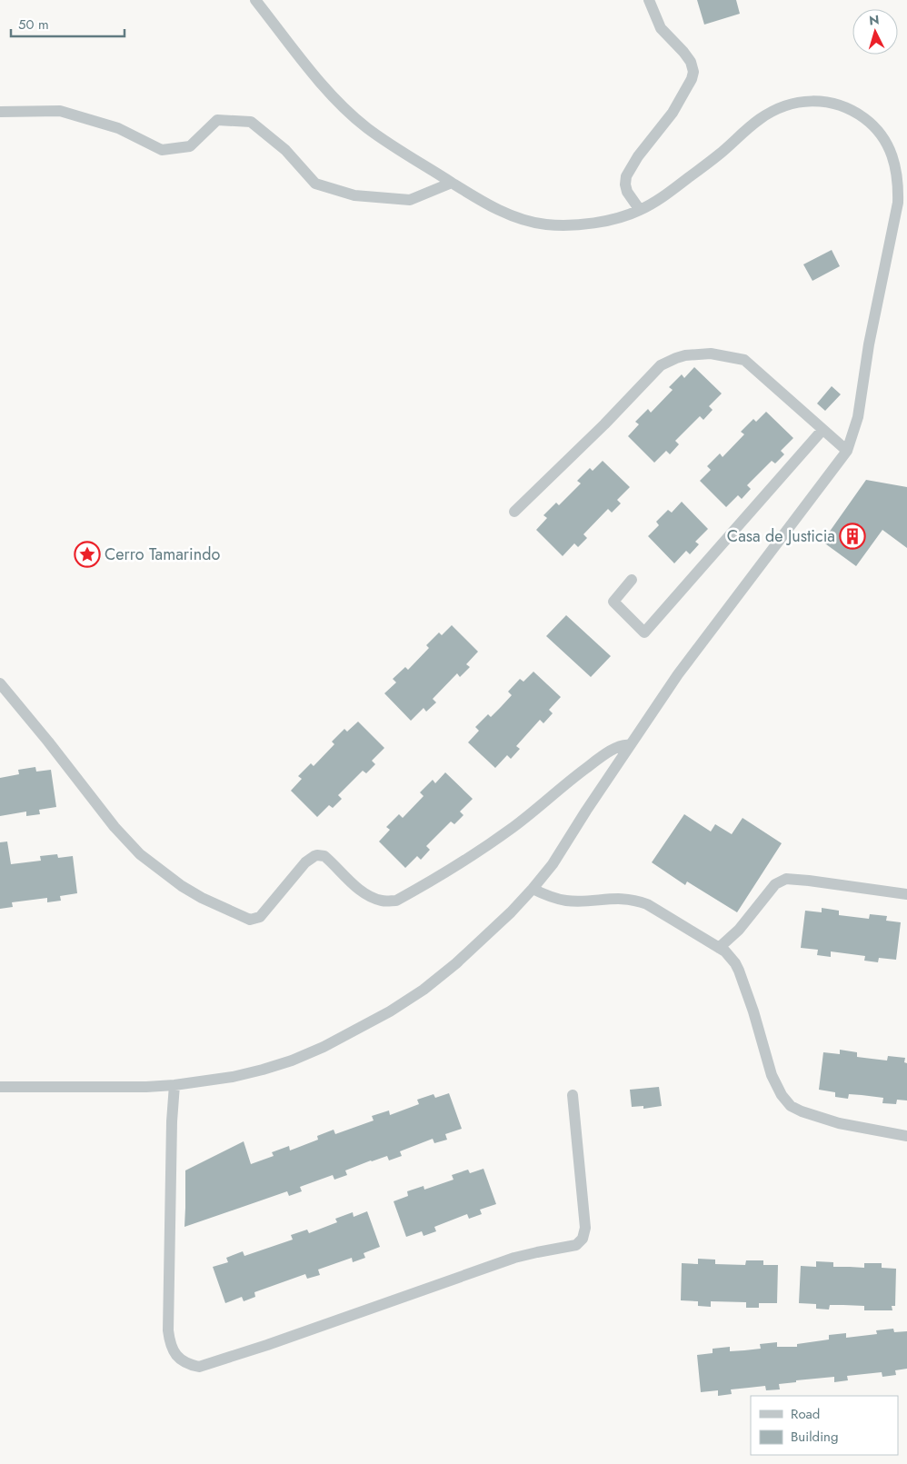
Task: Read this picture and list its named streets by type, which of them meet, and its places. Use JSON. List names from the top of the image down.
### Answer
{
  "places": {
    "building": ["Casa de Justicia"],
    "place": ["Cerro Tamarindo"]
  },
  "legend": ["Road", "Building"],
  "scale_bar": "50 m",
  "north": "top"
}
